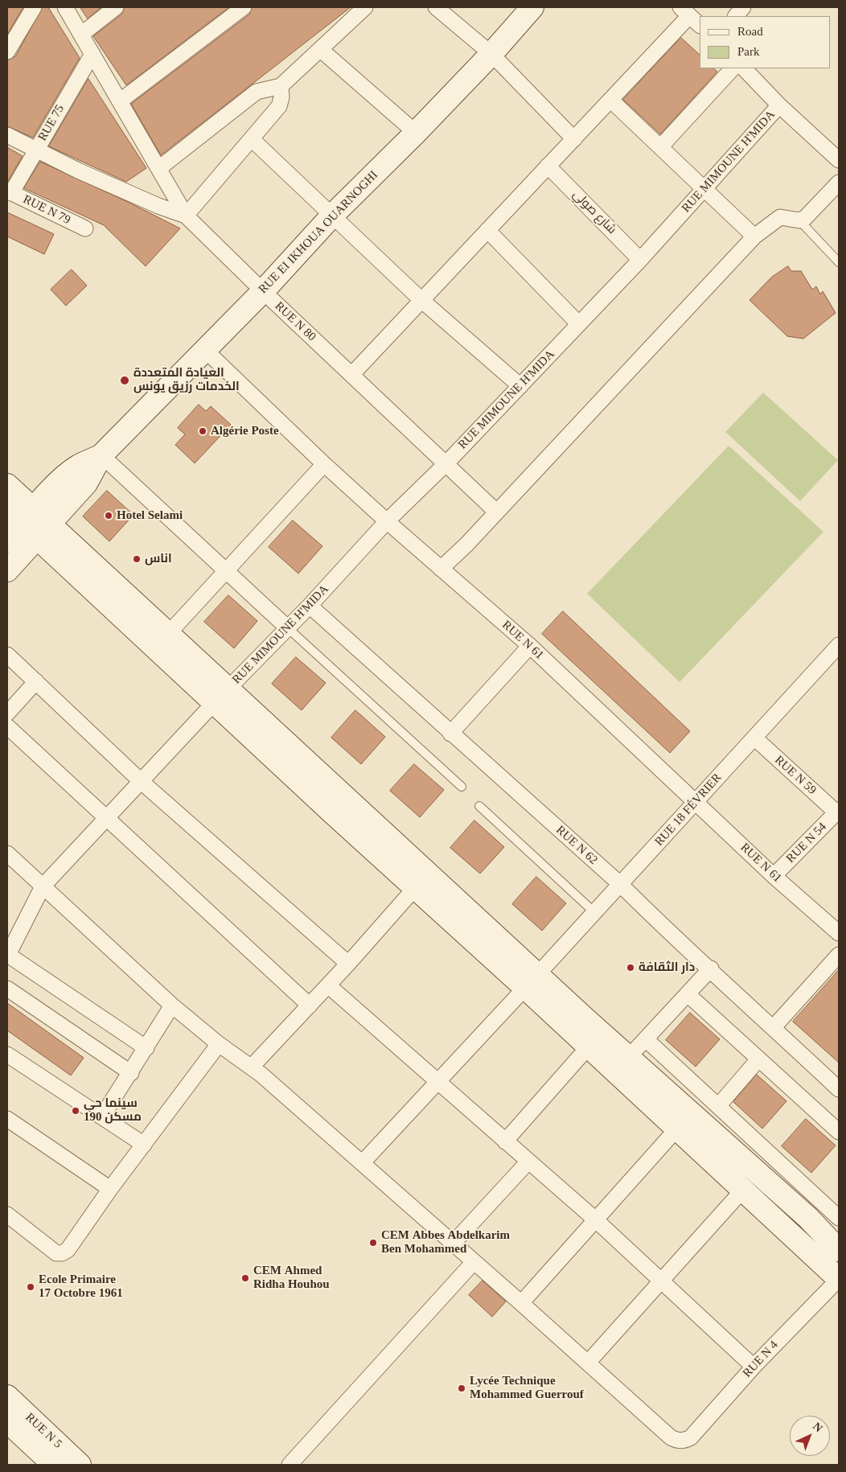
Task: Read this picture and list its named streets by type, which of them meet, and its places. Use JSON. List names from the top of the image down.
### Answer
{
  "streets": {
    "main road": ["RUE EI IKHOUA OUARNOGHI", "RUE N 5"],
    "street": [
      "RUE 75",
      "RUE MIMOUNE H'MIDA",
      "RUE N 79",
      "شارع صولي",
      "RUE N 80",
      "RUE N 61",
      "RUE N 59",
      "RUE 18 FÉVRIER",
      "RUE N 54",
      "RUE N 62",
      "RUE N 4"
    ]
  },
  "crossings": [
    ["RUE 75", "RUE N 79"],
    ["RUE 75", "RUE N 80"],
    ["RUE MIMOUNE H'MIDA", "شارع صولي"],
    ["RUE MIMOUNE H'MIDA", "RUE N 80"],
    ["RUE MIMOUNE H'MIDA", "RUE N 61"],
    ["RUE MIMOUNE H'MIDA", "RUE N 62"],
    ["RUE EI IKHOUA OUARNOGHI", "RUE N 80"],
    ["RUE EI IKHOUA OUARNOGHI", "RUE N 61"],
    ["RUE N 61", "RUE 18 FÉVRIER"],
    ["RUE N 61", "RUE N 54"],
    ["RUE N 59", "RUE 18 FÉVRIER"],
    ["RUE N 59", "RUE N 54"],
    ["RUE 18 FÉVRIER", "RUE N 62"]
  ],
  "places": [
    "العيادة المتعددة الخدمات رزيق يونس",
    "Algérie Poste",
    "Hotel Selami",
    "اناس",
    "دار الثقافة",
    "سينما حي 190 مسكن",
    "CEM Abbes Abdelkarim Ben Mohammed",
    "CEM Ahmed Ridha Houhou",
    "Ecole Primaire 17 Octobre 1961",
    "Lycée Technique Mohammed Guerrouf"
  ],
  "legend": ["Road", "Park"],
  "north": "top right"
}
